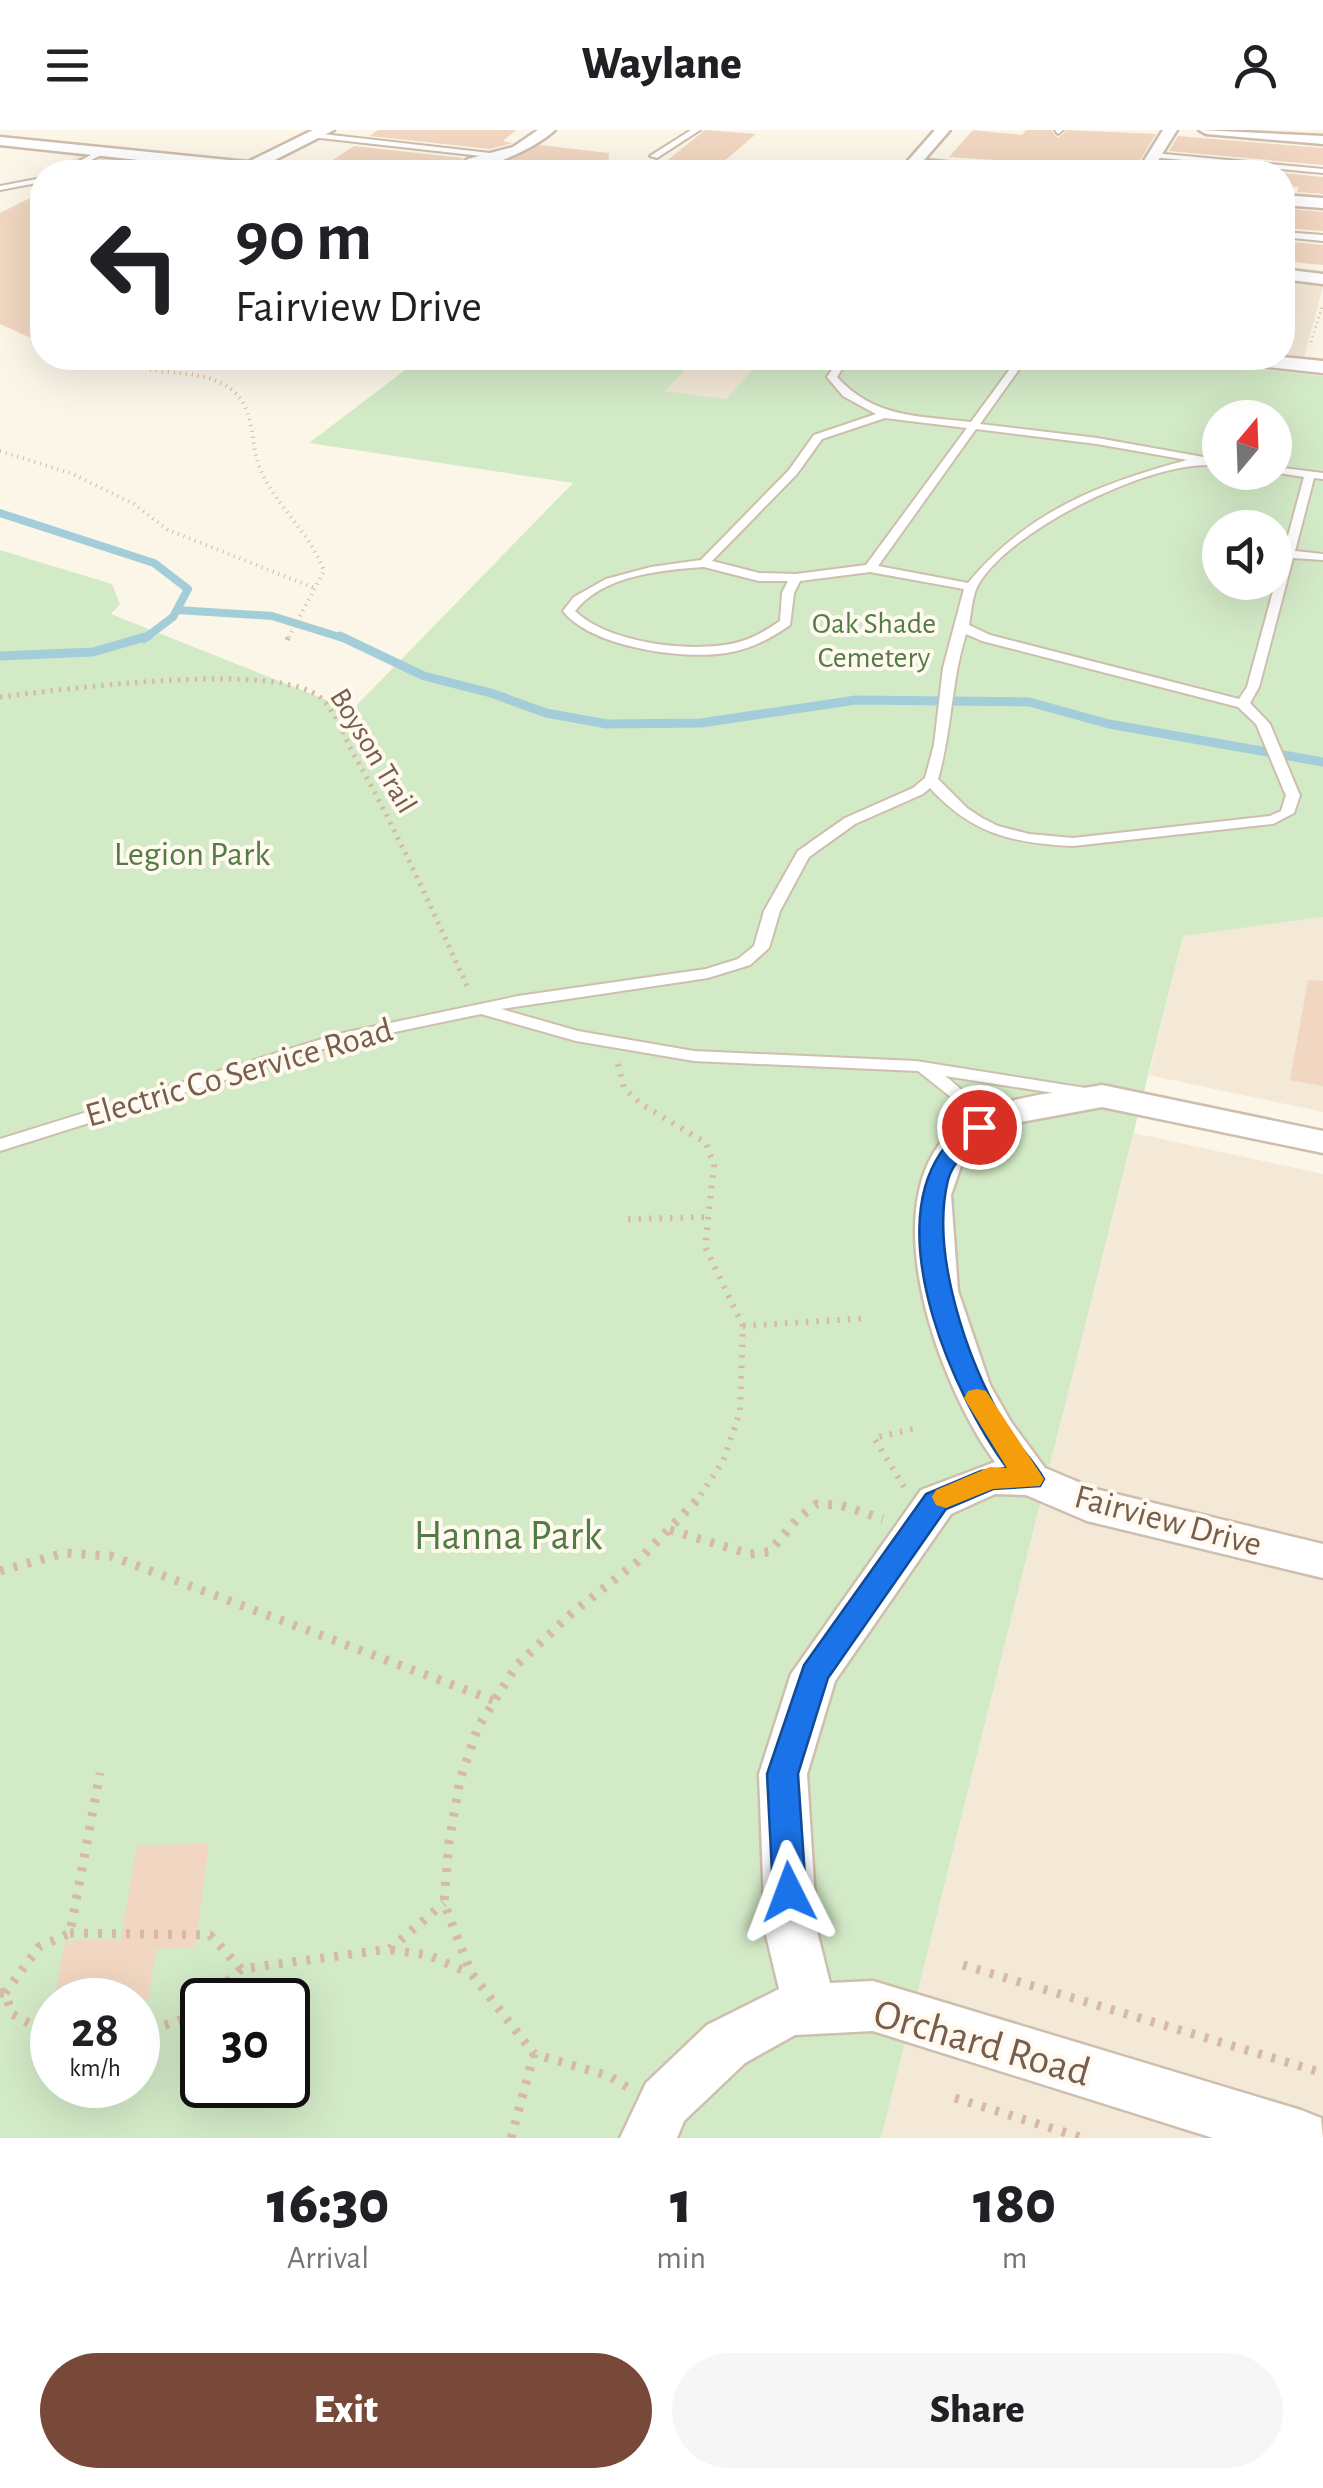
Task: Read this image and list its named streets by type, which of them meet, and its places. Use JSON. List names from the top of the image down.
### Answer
{
  "streets": {
    "street": ["Fairview Drive", "Orchard Road"],
    "lane": ["Electric Co Service Road"],
    "path": ["Boyson Trail"]
  },
  "crossings": [
    ["Boyson Trail", "Electric Co Service Road"]
  ],
  "parks": ["Oak Shade Cemetery", "Legion Park", "Hanna Park"],
  "north": "top",
  "page": {
    "header": "Waylane",
    "turn": ["90 m", "Fairview Drive"],
    "speed": "28 km/h",
    "limit": "30",
    "eta": [
      "16:30",
      "Arrival",
      "1",
      "min",
      "180",
      "m"
    ],
    "buttons": ["Exit", "Share"]
  }
}
